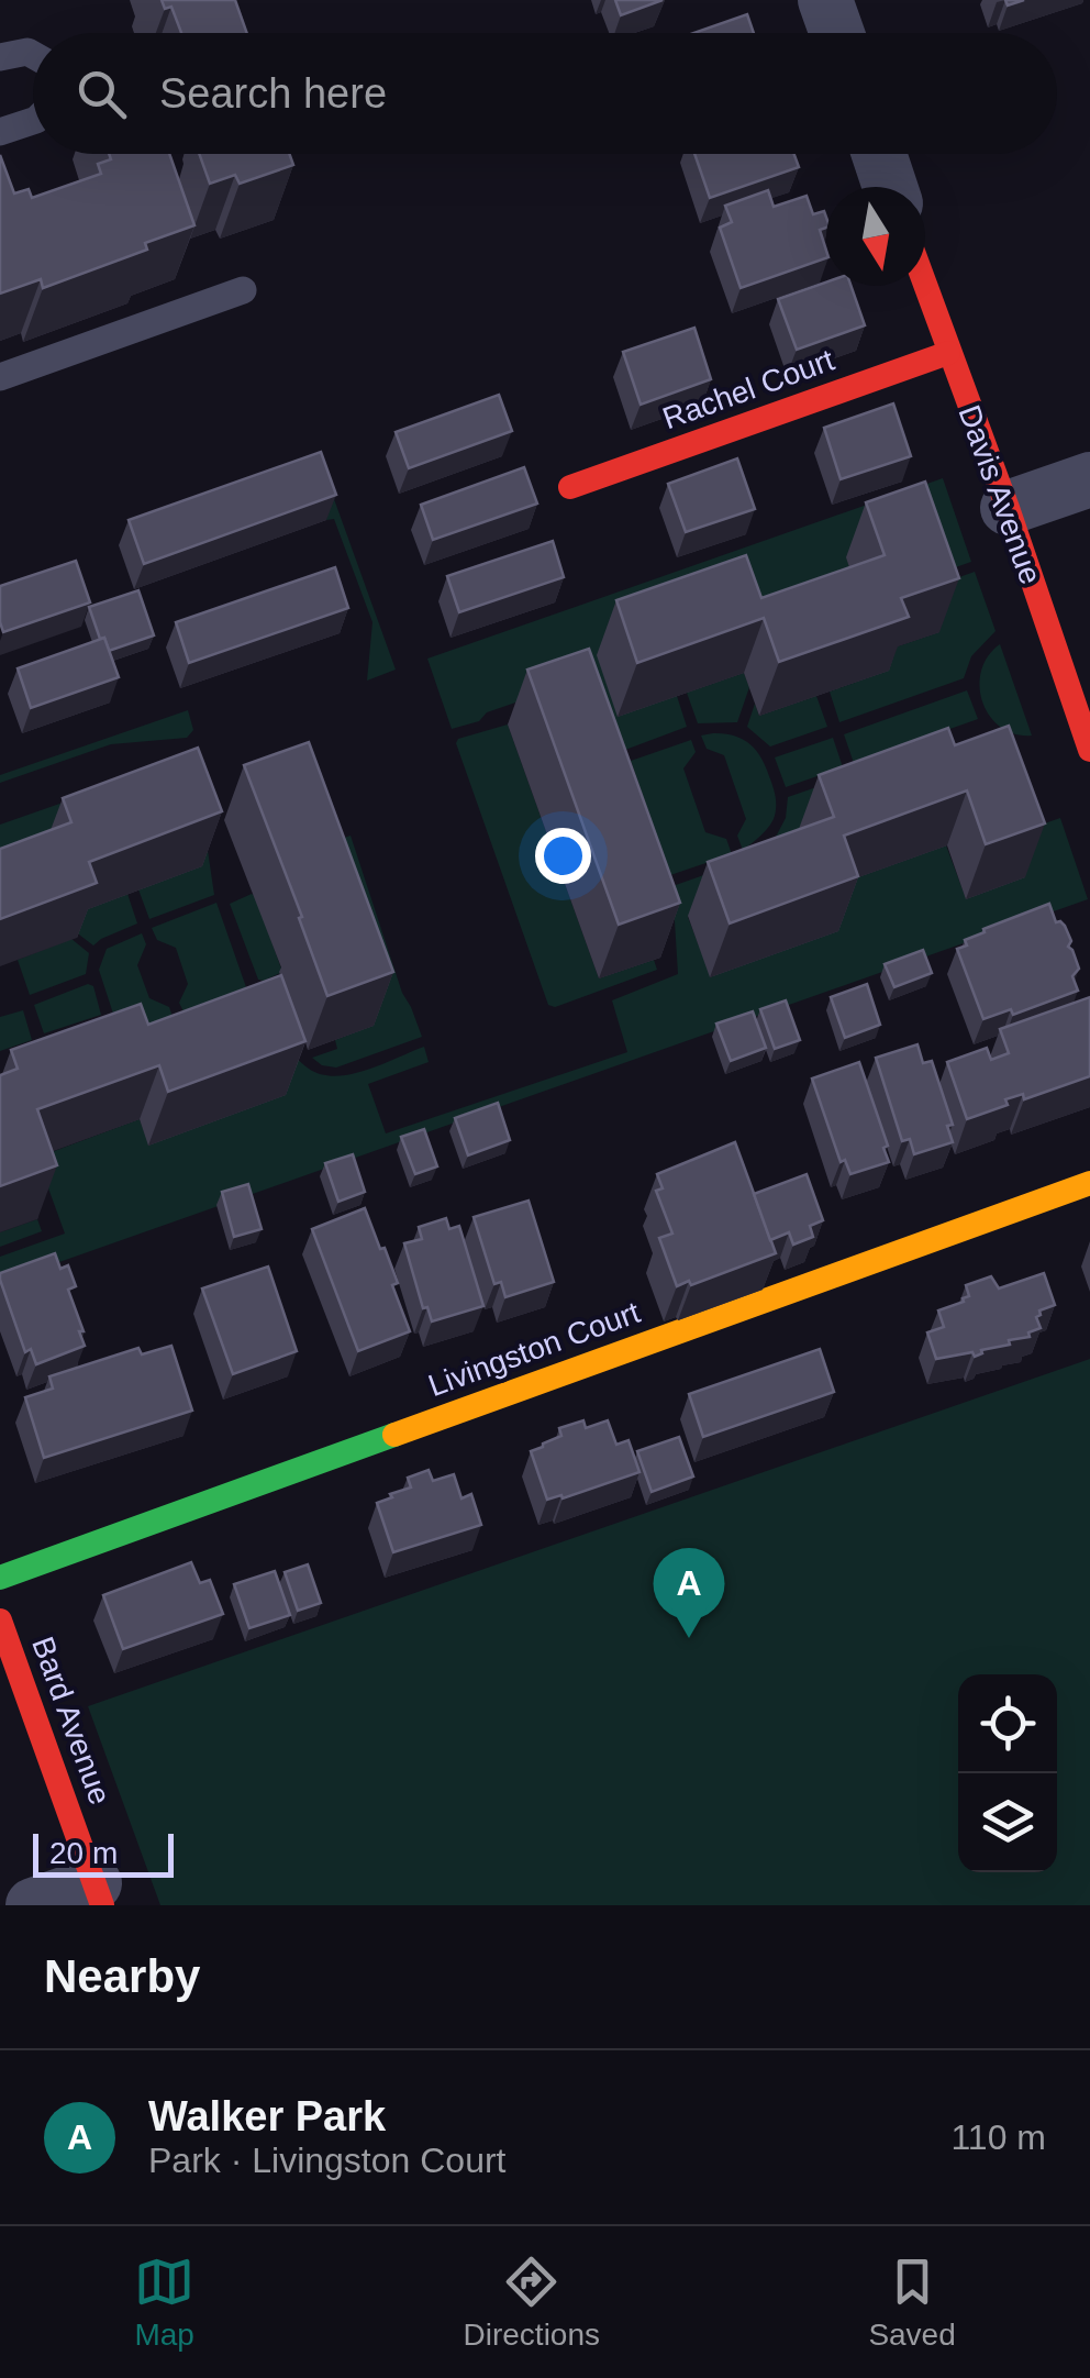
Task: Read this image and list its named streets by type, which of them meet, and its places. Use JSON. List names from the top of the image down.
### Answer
{
  "streets": {
    "street": [
      "Rachel Court",
      "Davis Avenue",
      "Livingston Court",
      "Bard Avenue"
    ]
  },
  "crossings": [
    ["Rachel Court", "Davis Avenue"]
  ],
  "scale_bar": "20 m",
  "north": "bottom",
  "page": {
    "search": "Search here",
    "pins": "A",
    "scale": "20 m",
    "heading": "Nearby",
    "list": [
      {
        "mark": "A",
        "name": "Walker Park",
        "note": "Park · Livingston Court",
        "value": "110 m"
      }
    ],
    "nav": ["Map", "Directions", "Saved"]
  }
}
